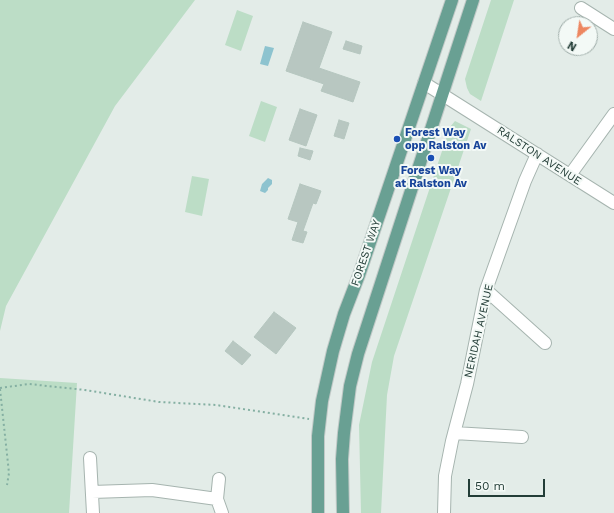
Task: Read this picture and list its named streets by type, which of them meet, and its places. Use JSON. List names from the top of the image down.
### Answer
{
  "streets": {
    "main road": ["FOREST WAY"],
    "street": ["RALSTON AVENUE", "NERIDAH AVENUE"]
  },
  "crossings": [
    ["RALSTON AVENUE", "FOREST WAY"],
    ["RALSTON AVENUE", "NERIDAH AVENUE"]
  ],
  "places": ["Forest Way opp Ralston Av", "Forest Way at Ralston Av"],
  "scale_bar": "50 m",
  "north": "bottom left"
}
